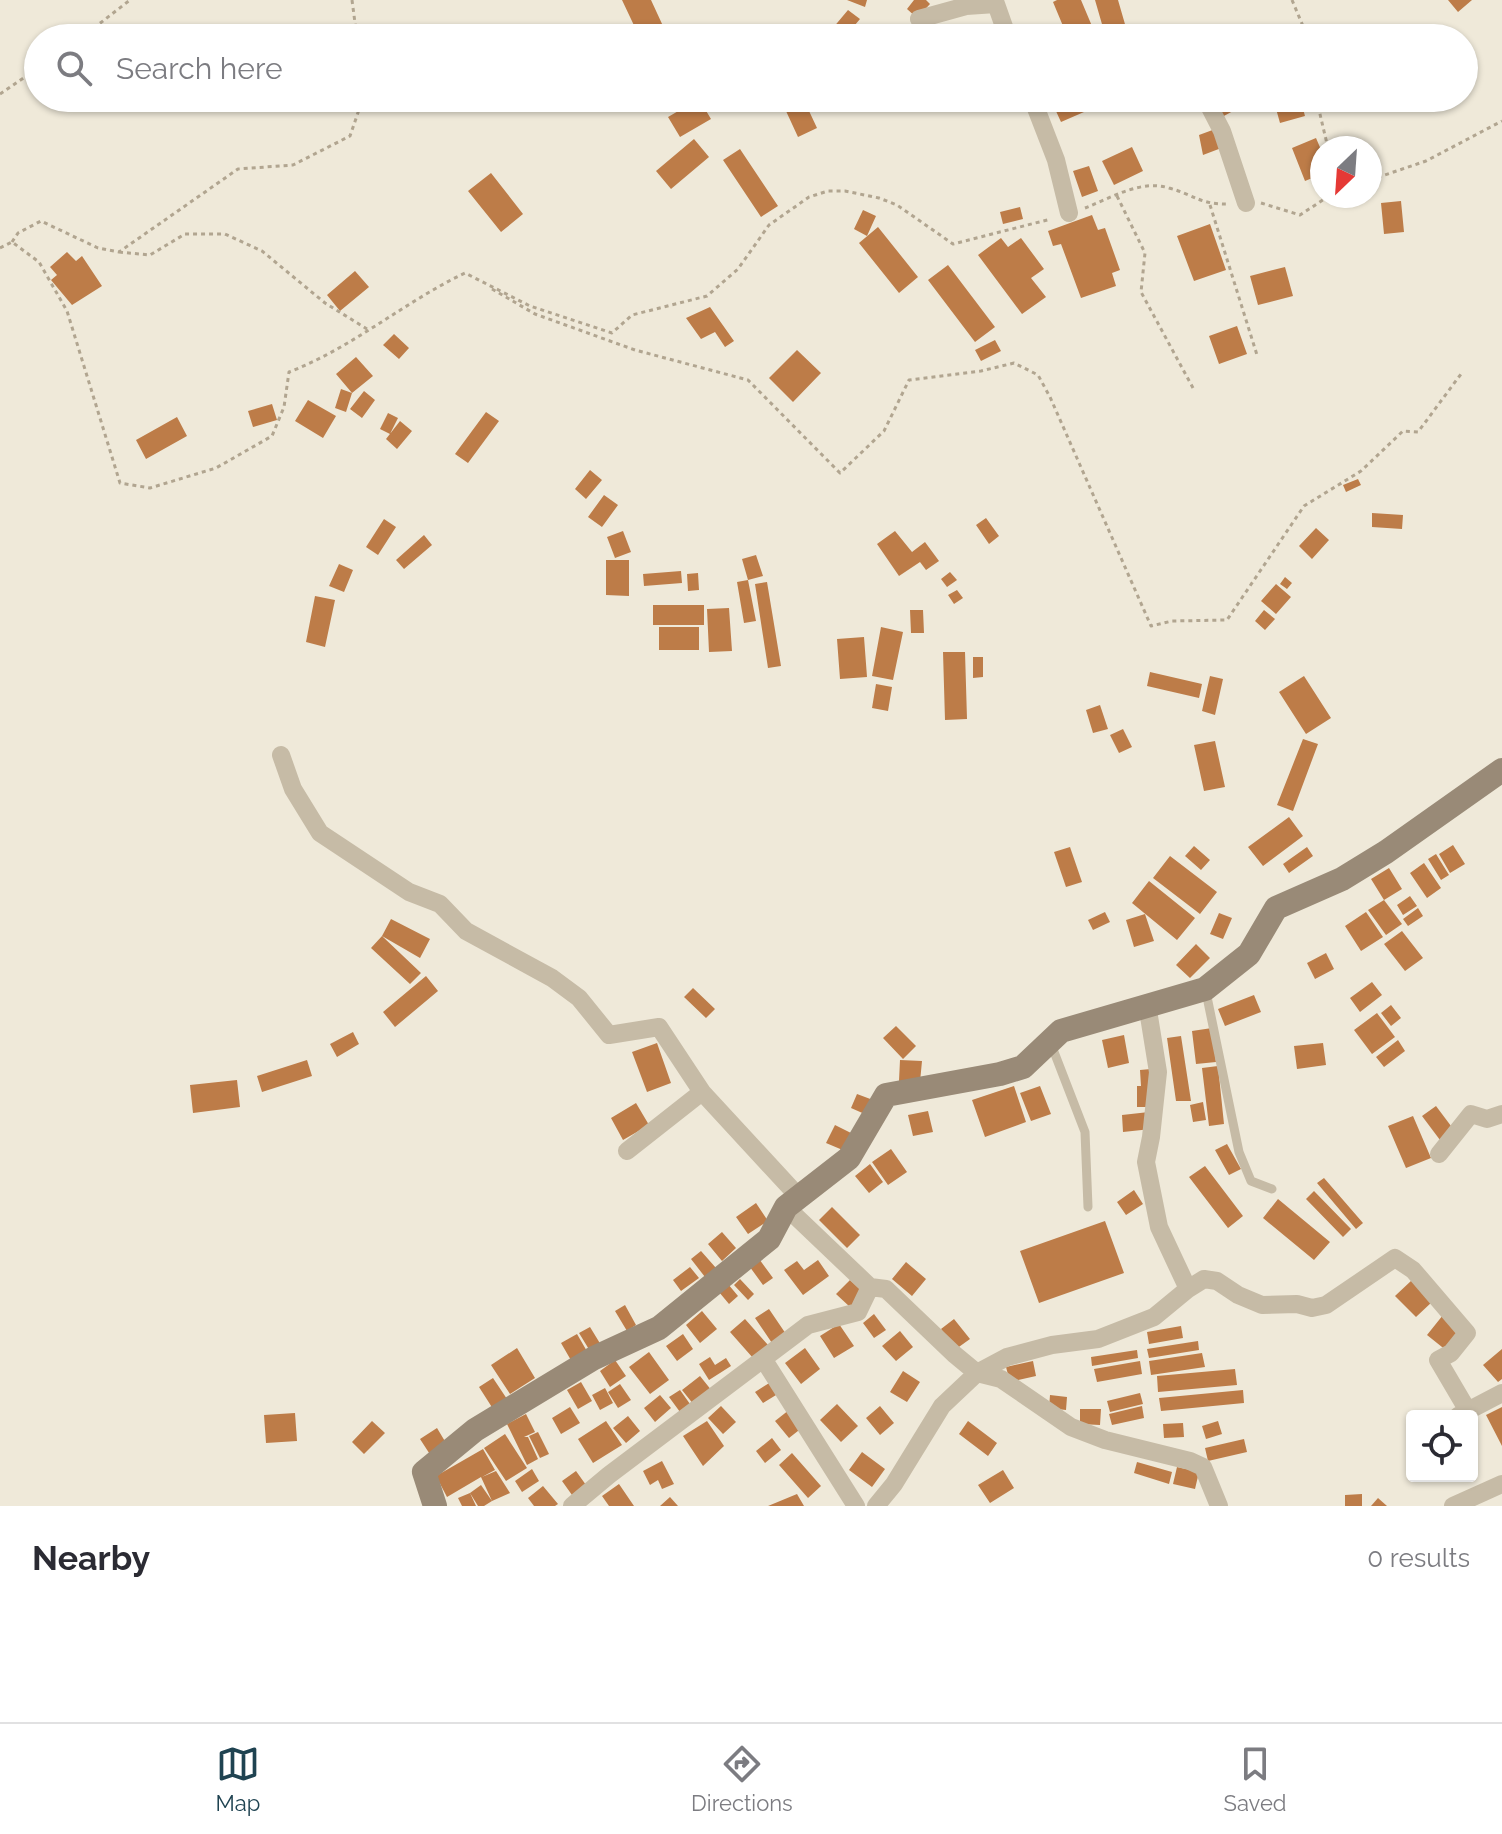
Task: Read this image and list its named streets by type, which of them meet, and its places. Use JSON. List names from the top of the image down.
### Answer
{
  "north": "bottom left",
  "page": {
    "search": "Search here",
    "heading": ["Nearby", "0 results"],
    "nav": ["Map", "Directions", "Saved"]
  }
}
